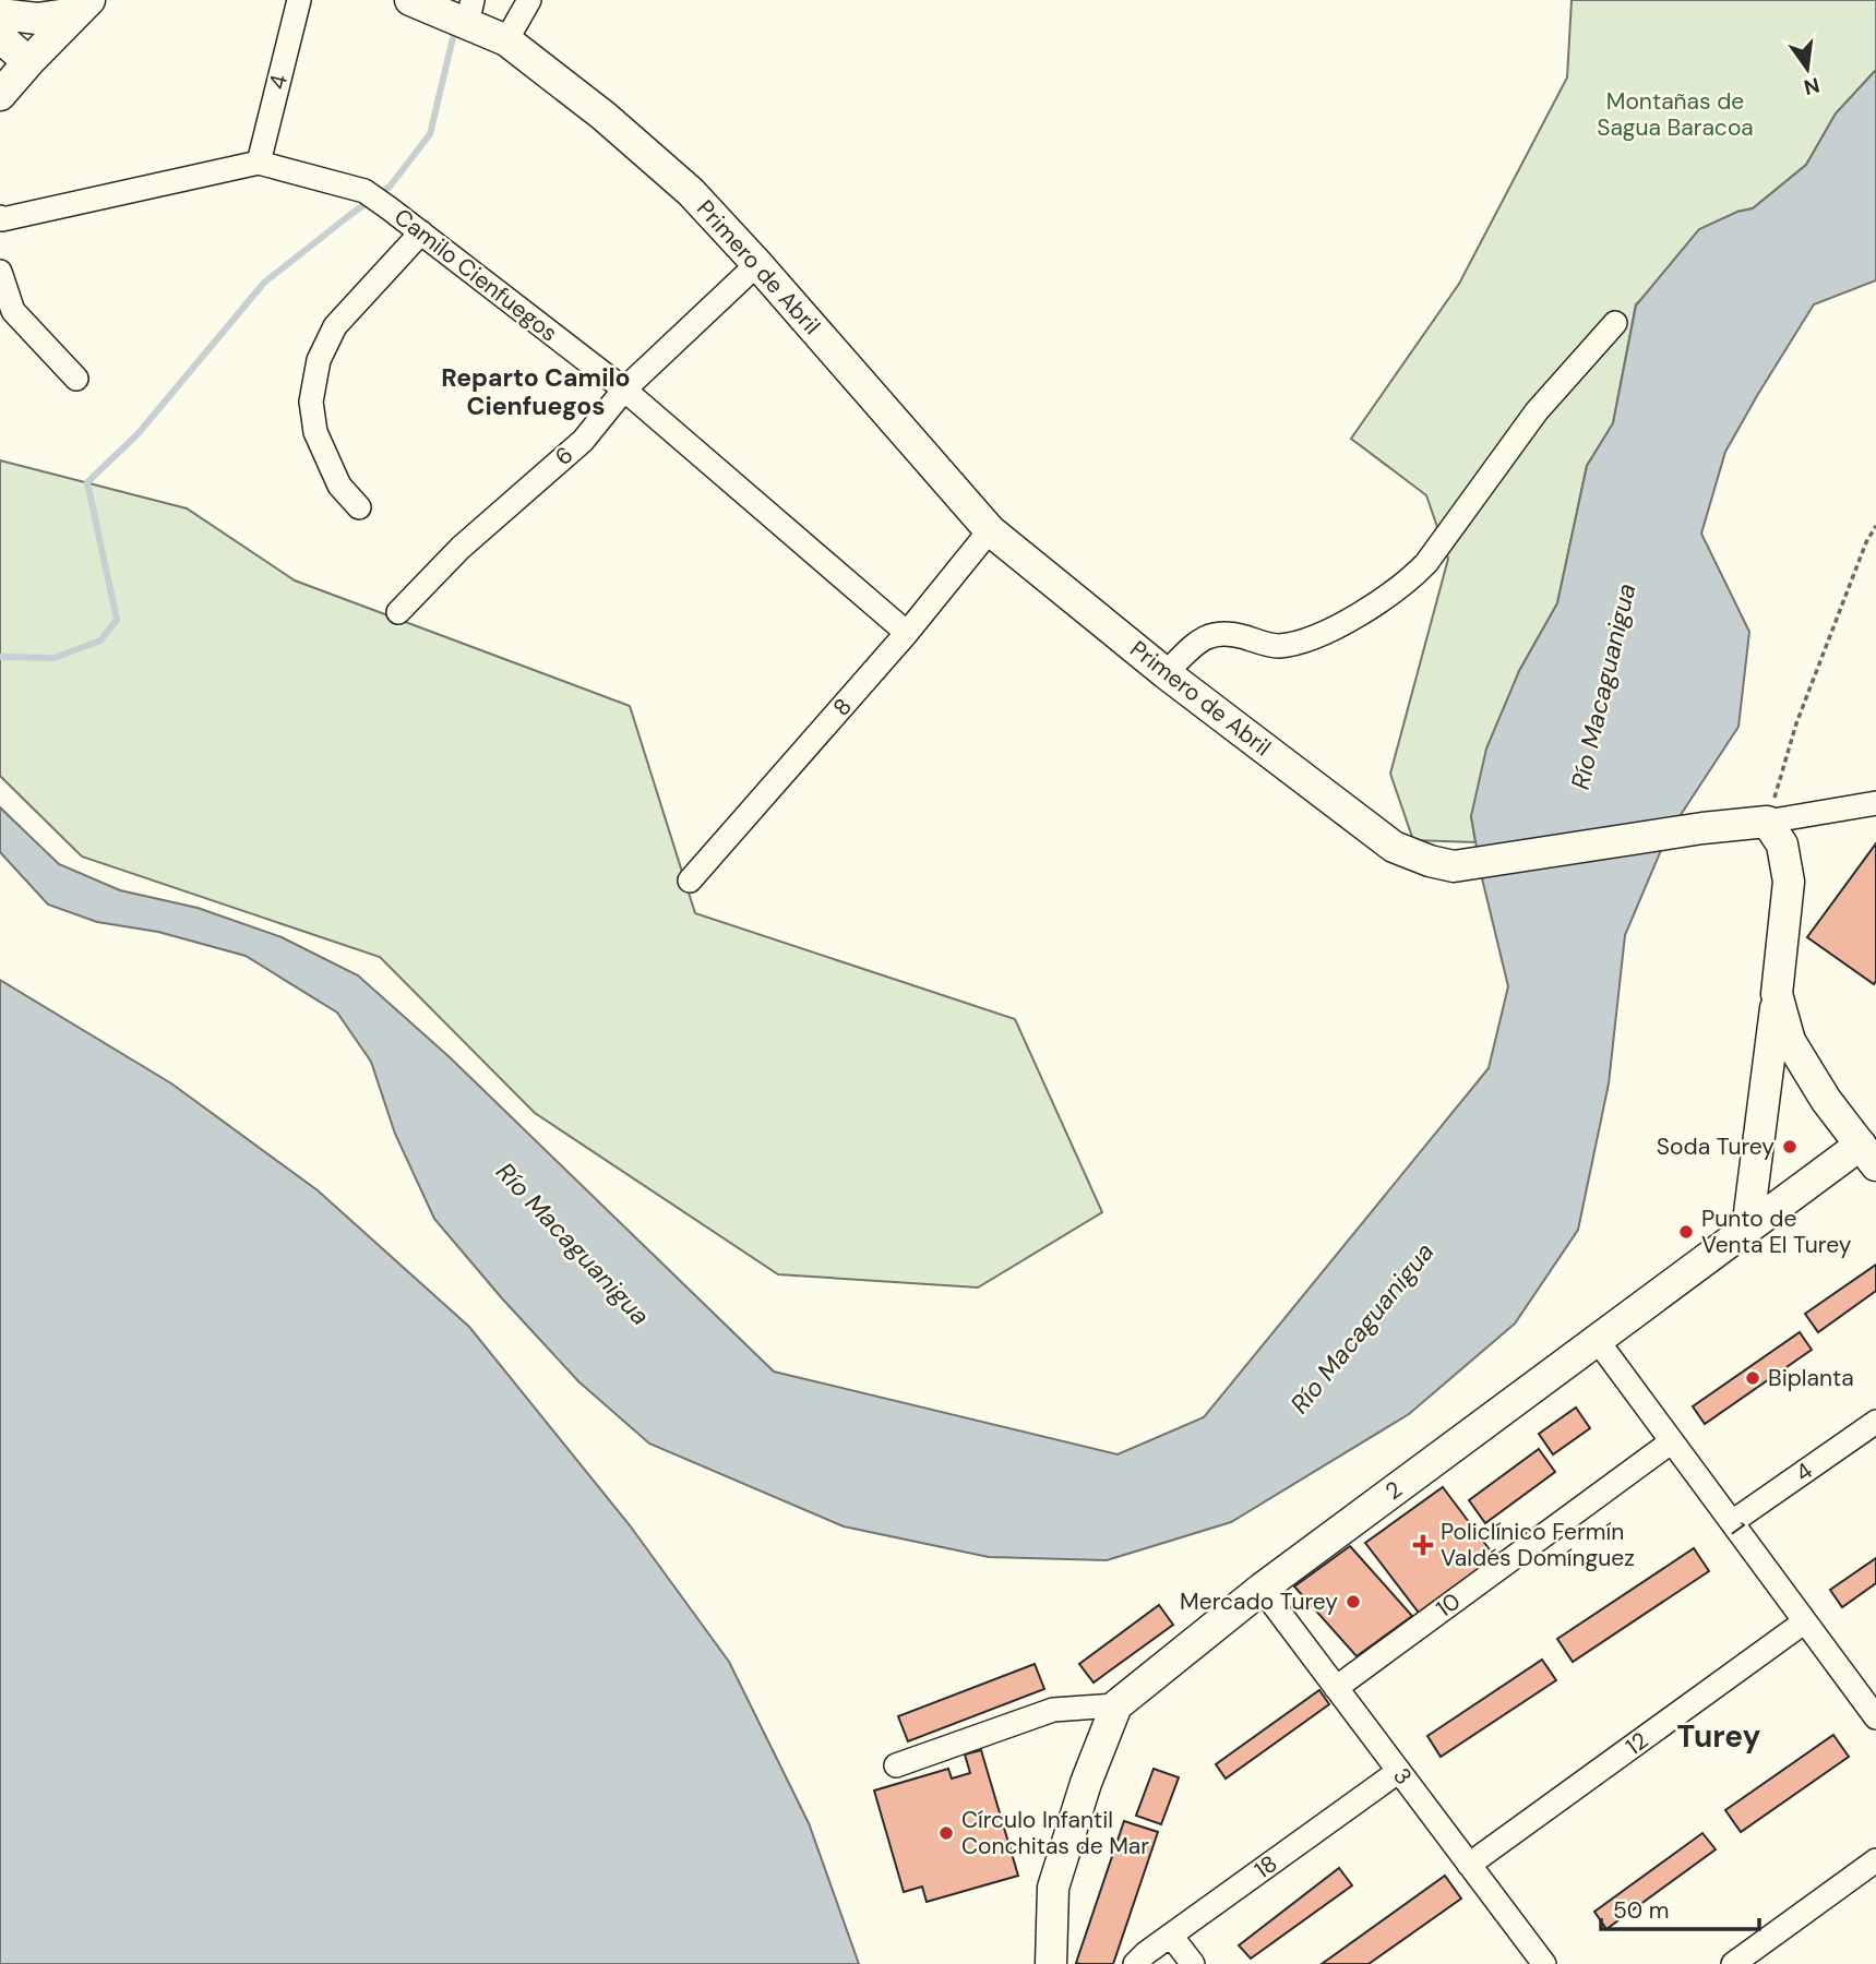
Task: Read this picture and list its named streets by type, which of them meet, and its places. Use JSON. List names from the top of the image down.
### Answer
{
  "streets": {
    "main road": ["Primero de Abril", "2"],
    "street": [
      "4",
      "Camilo Cienfuegos",
      "6",
      "8",
      "1",
      "10",
      "12",
      "3",
      "18"
    ]
  },
  "crossings": [
    ["4", "Camilo Cienfuegos"],
    ["4", "1"],
    ["Primero de Abril", "6"],
    ["Primero de Abril", "8"],
    ["Camilo Cienfuegos", "6"],
    ["Camilo Cienfuegos", "8"],
    ["2", "1"],
    ["2", "3"],
    ["1", "10"],
    ["1", "12"],
    ["10", "3"],
    ["12", "3"],
    ["3", "18"]
  ],
  "districts": ["Reparto Camilo Cienfuegos", "Turey"],
  "water": ["Río Macaguanigua"],
  "parks": ["Montañas de Sagua Baracoa"],
  "places": {
    "other": [
      "Soda Turey",
      "Punto de Venta El Turey",
      "Biplanta",
      "Mercado Turey",
      "Círculo Infantil Conchitas de Mar"
    ],
    "health": ["Policlínico Fermín Valdés Domínguez"]
  },
  "scale_bar": "50 m",
  "north": "bottom"
}
